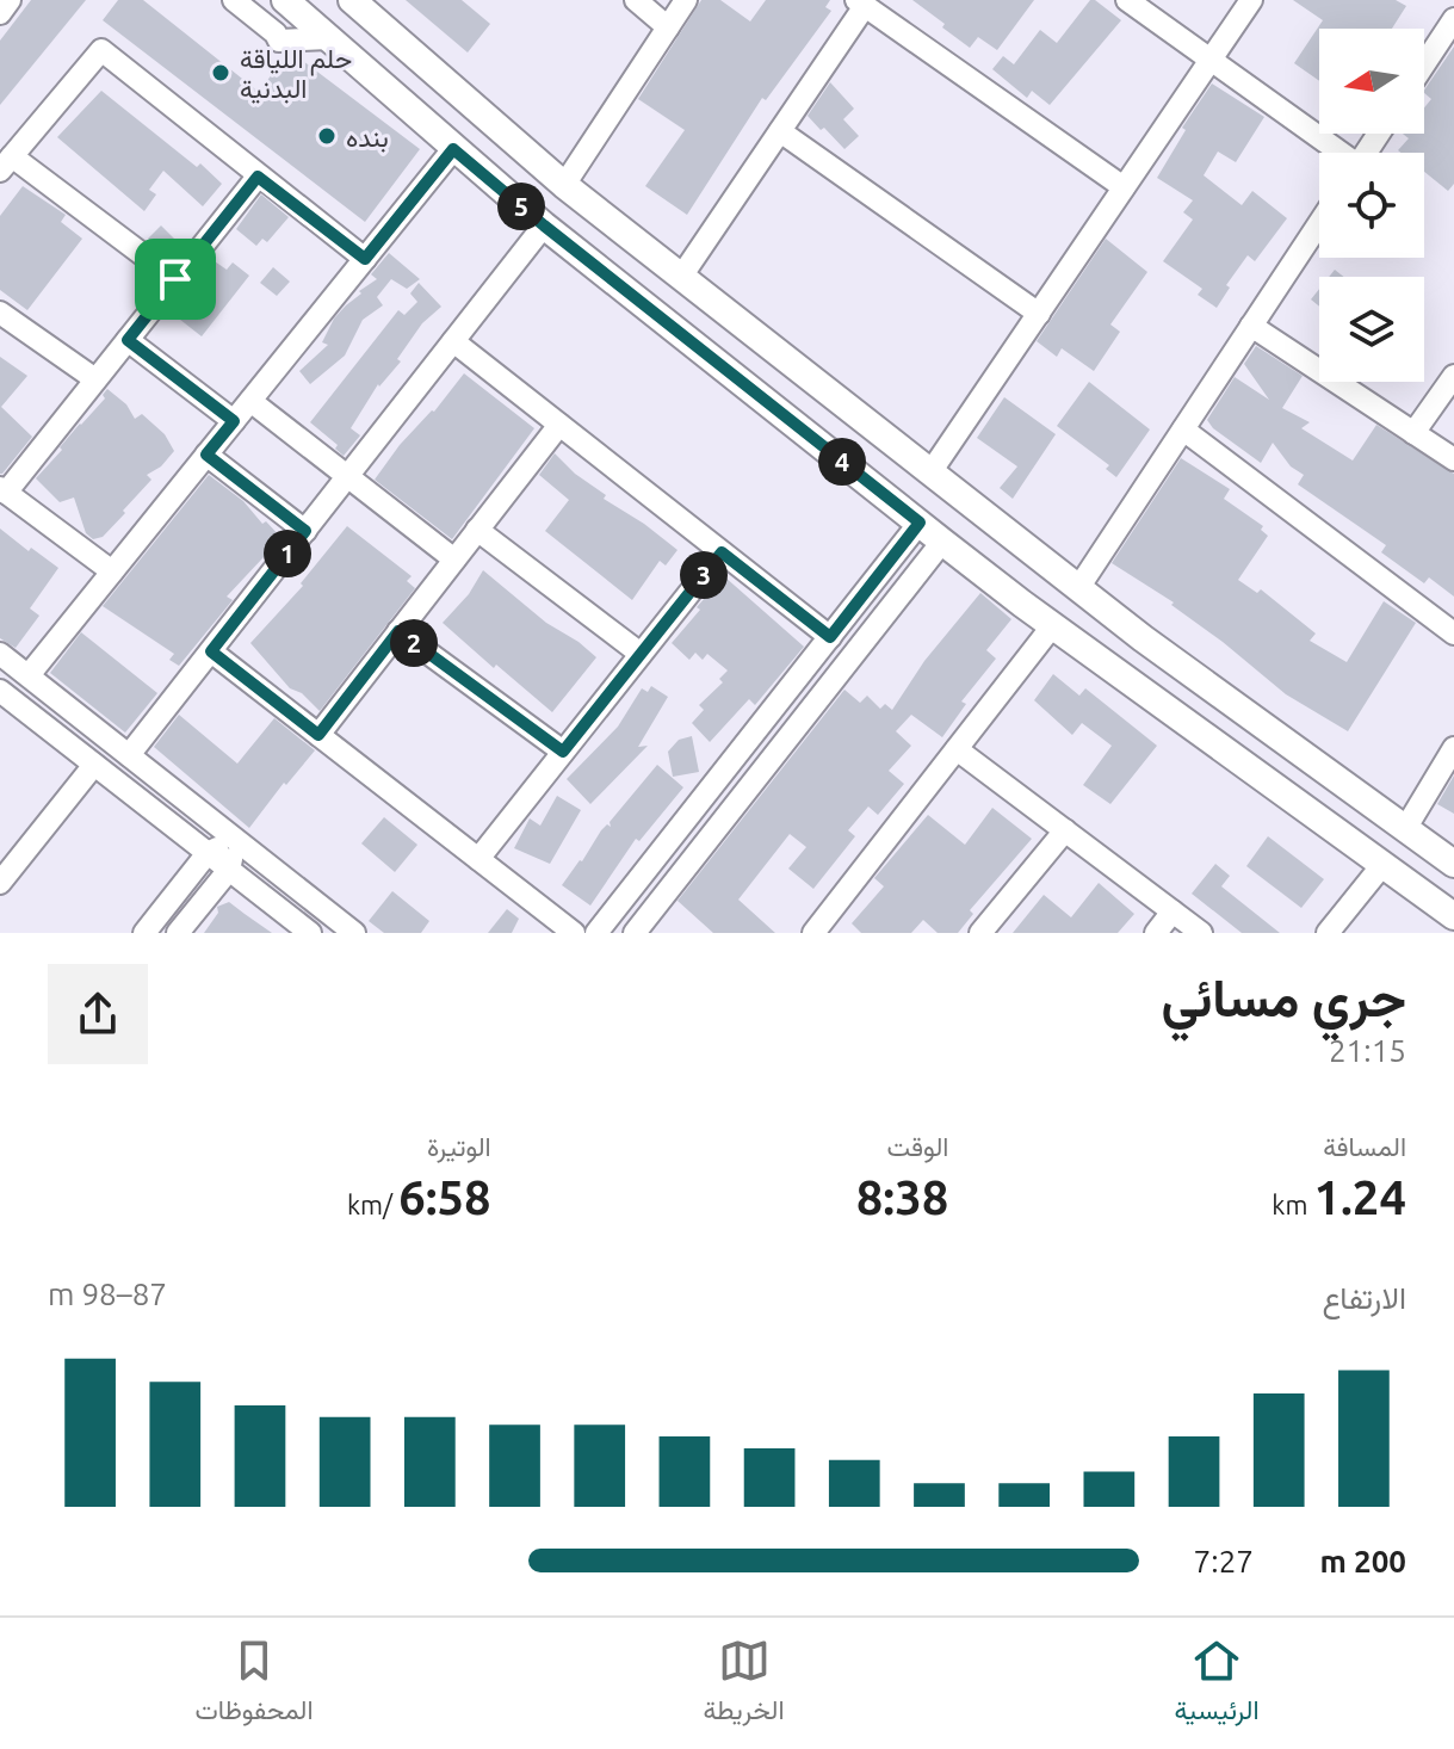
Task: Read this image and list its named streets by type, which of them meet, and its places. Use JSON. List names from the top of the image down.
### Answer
{
  "places": ["حلم اللياقة البدنية", "بنده"],
  "north": "left",
  "page": {
    "pins": [
      "5",
      "4",
      "1",
      "3",
      "2"
    ],
    "heading": ["جري مسائي", "21:15"],
    "stats": [
      ["المسافة", "1.24 km"],
      ["الوقت", "8:38"],
      ["الوتيرة", "6:58 /km"]
    ],
    "chart": ["الارتفاع", "87–98 m"],
    "list": [
      {
        "name": "200 m",
        "note": "7:27"
      }
    ],
    "tabs": ["الرئيسية", "الخريطة", "المحفوظات"]
  }
}
